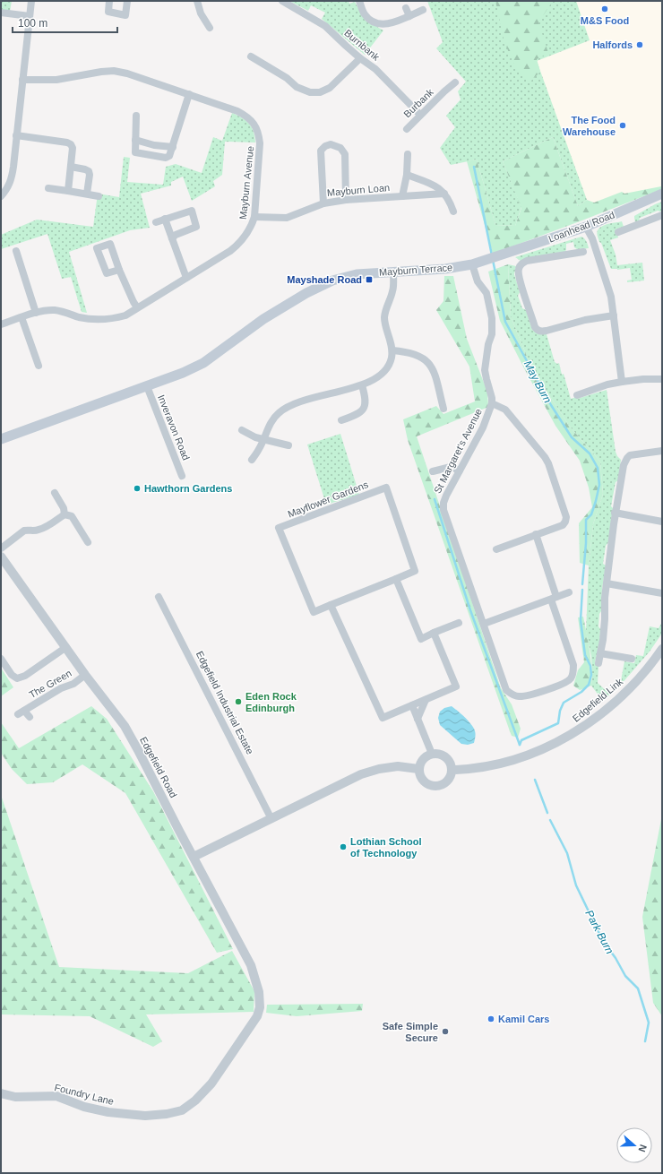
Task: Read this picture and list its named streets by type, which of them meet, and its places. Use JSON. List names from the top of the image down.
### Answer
{
  "streets": {
    "main road": ["Loanhead Road", "Mayburn Terrace"],
    "street": [
      "Burnbank",
      "Burbank",
      "Mayburn Avenue",
      "Mayburn Loan",
      "Inveravon Road",
      "St Margaret's Avenue",
      "Mayflower Gardens",
      "The Green",
      "Edgefield Link",
      "Edgefield Industrial Estate",
      "Edgefield Road",
      "Foundry Lane"
    ]
  },
  "crossings": [
    ["Burnbank", "Burbank"],
    ["Mayburn Avenue", "Mayburn Loan"],
    ["Loanhead Road", "Mayburn Terrace"],
    ["Mayburn Terrace", "Inveravon Road"],
    ["Mayburn Terrace", "St Margaret's Avenue"],
    ["The Green", "Edgefield Road"],
    ["Edgefield Road", "Foundry Lane"]
  ],
  "water": ["May Burn", "Park Burn"],
  "places": {
    "other": [
      "M&S Food",
      "Halfords",
      "The Food Warehouse",
      "Hawthorn Gardens",
      "Eden Rock Edinburgh",
      "Lothian School of Technology",
      "Kamil Cars",
      "Safe Simple Secure"
    ],
    "transit": ["Mayshade Road"]
  },
  "scale_bar": "100 m",
  "north": "right"
}
